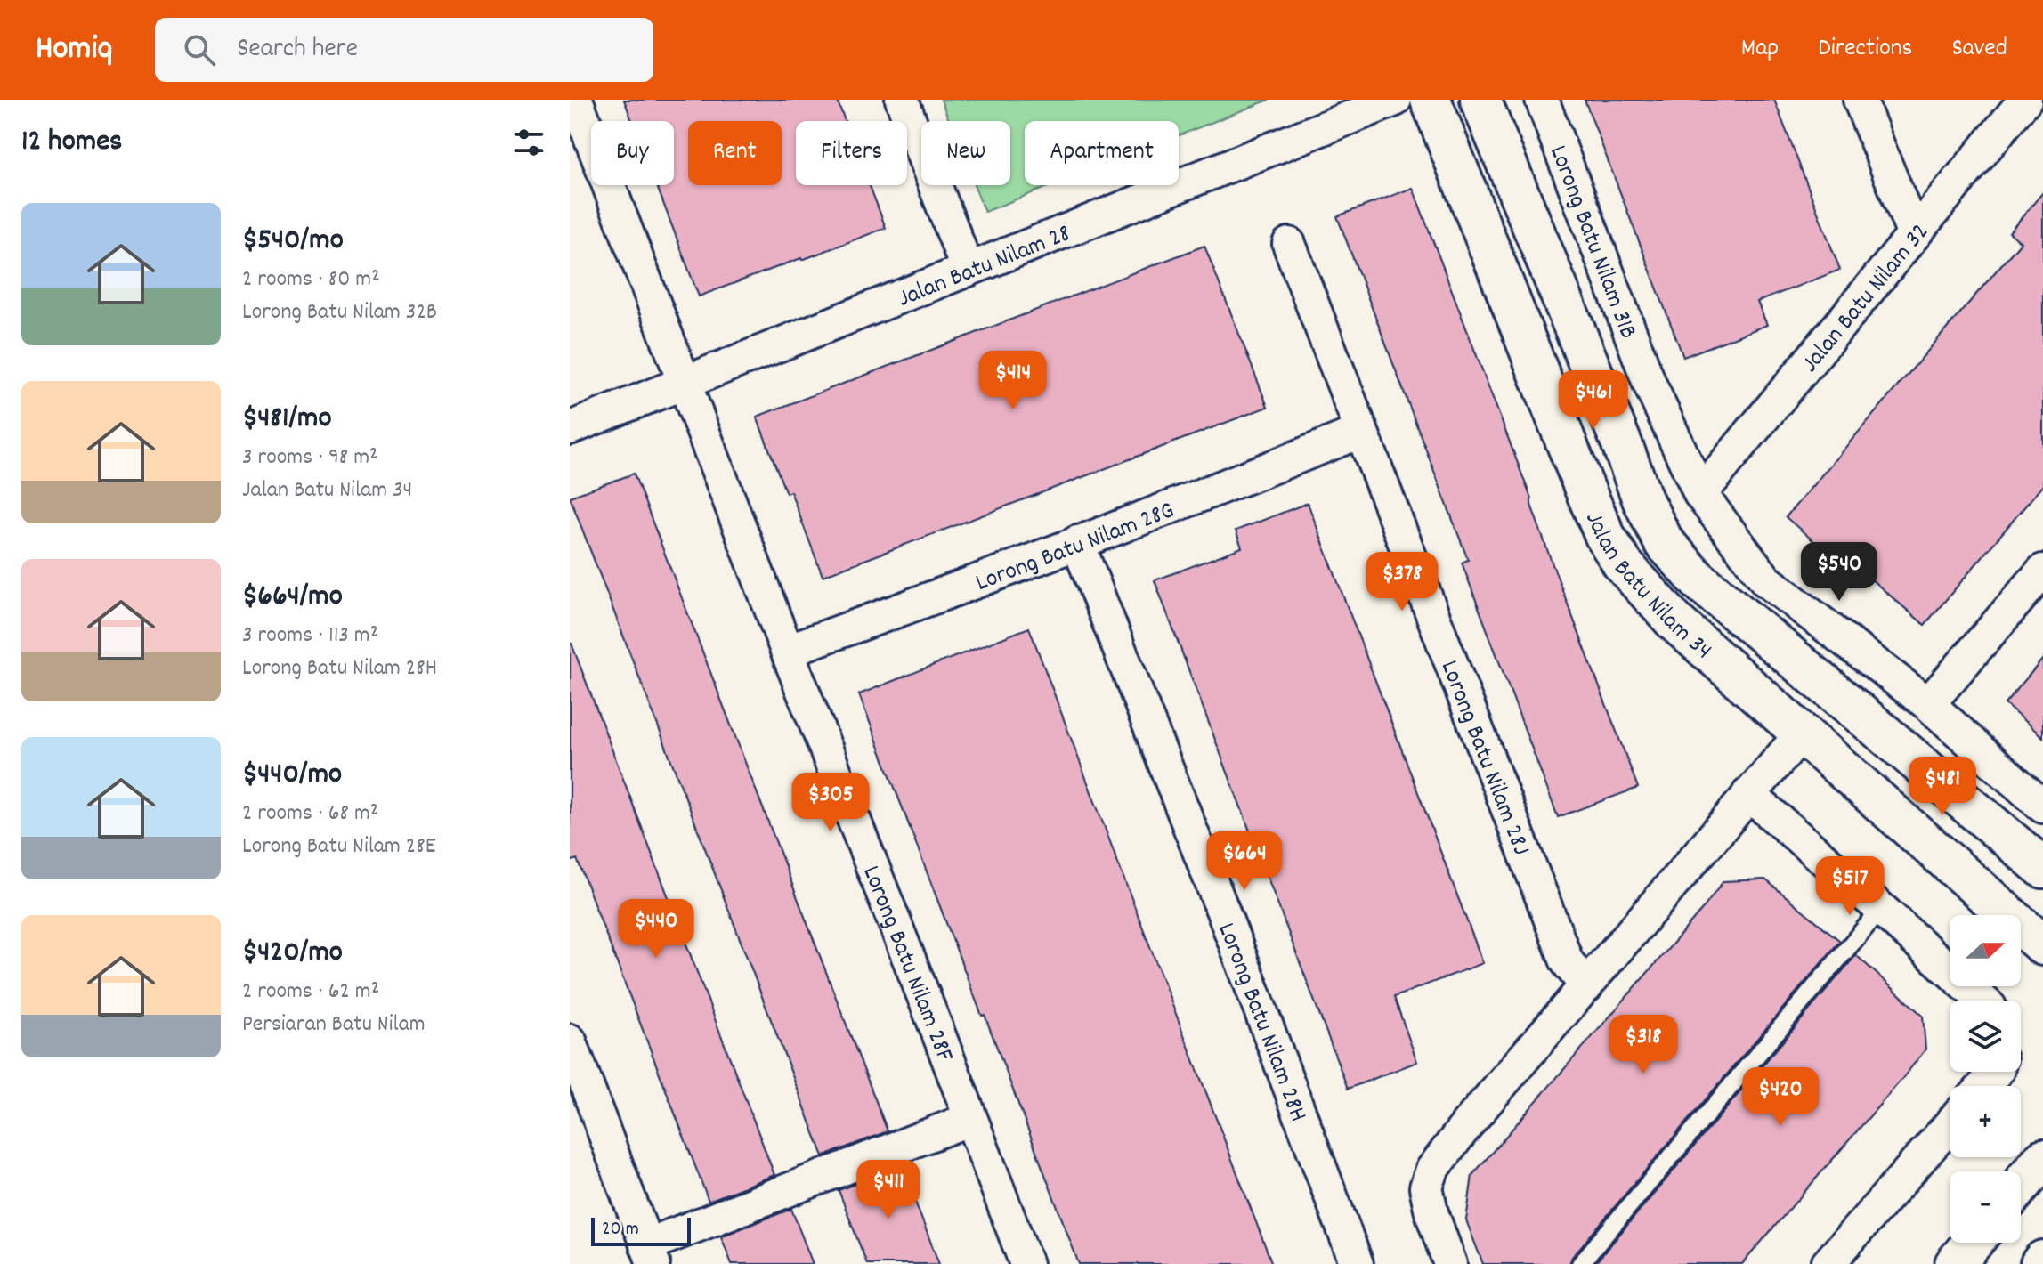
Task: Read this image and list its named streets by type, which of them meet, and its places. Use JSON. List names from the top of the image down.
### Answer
{
  "streets": {
    "street": [
      "Lorong Batu Nilam 31B",
      "Jalan Batu Nilam 28",
      "Jalan Batu Nilam 32",
      "Lorong Batu Nilam 28G",
      "Jalan Batu Nilam 34",
      "Lorong Batu Nilam 28J",
      "Lorong Batu Nilam 28F",
      "Lorong Batu Nilam 28H"
    ]
  },
  "crossings": [
    ["Lorong Batu Nilam 31B", "Jalan Batu Nilam 32"],
    ["Jalan Batu Nilam 28", "Lorong Batu Nilam 28F"],
    ["Lorong Batu Nilam 28G", "Lorong Batu Nilam 28J"],
    ["Lorong Batu Nilam 28G", "Lorong Batu Nilam 28F"],
    ["Lorong Batu Nilam 28G", "Lorong Batu Nilam 28H"]
  ],
  "scale_bar": "20 m",
  "north": "right",
  "page": {
    "header": "Homiq",
    "search": "Search here",
    "nav": ["Map", "Directions", "Saved"],
    "heading": "12 homes",
    "chip": [
      "Buy",
      "Rent",
      "Filters",
      "New",
      "Apartment"
    ],
    "list": [
      {
        "name": "$540/mo",
        "note": "2 rooms · 80 m² · Lorong Batu Nilam 32B"
      },
      {
        "name": "$481/mo",
        "note": "3 rooms · 98 m² · Jalan Batu Nilam 34"
      },
      {
        "name": "$664/mo",
        "note": "3 rooms · 113 m² · Lorong Batu Nilam 28H"
      },
      {
        "name": "$440/mo",
        "note": "2 rooms · 68 m² · Lorong Batu Nilam 28E"
      },
      {
        "name": "$420/mo",
        "note": "2 rooms · 62 m² · Persiaran Batu Nilam"
      }
    ],
    "price": [
      "$414",
      "$461",
      "$540",
      "$378",
      "$481",
      "$305",
      "$664",
      "$517",
      "$440",
      "$318",
      "$420",
      "$411"
    ],
    "map_buttons": ["+", "−"],
    "scale": "20 m"
  }
}
